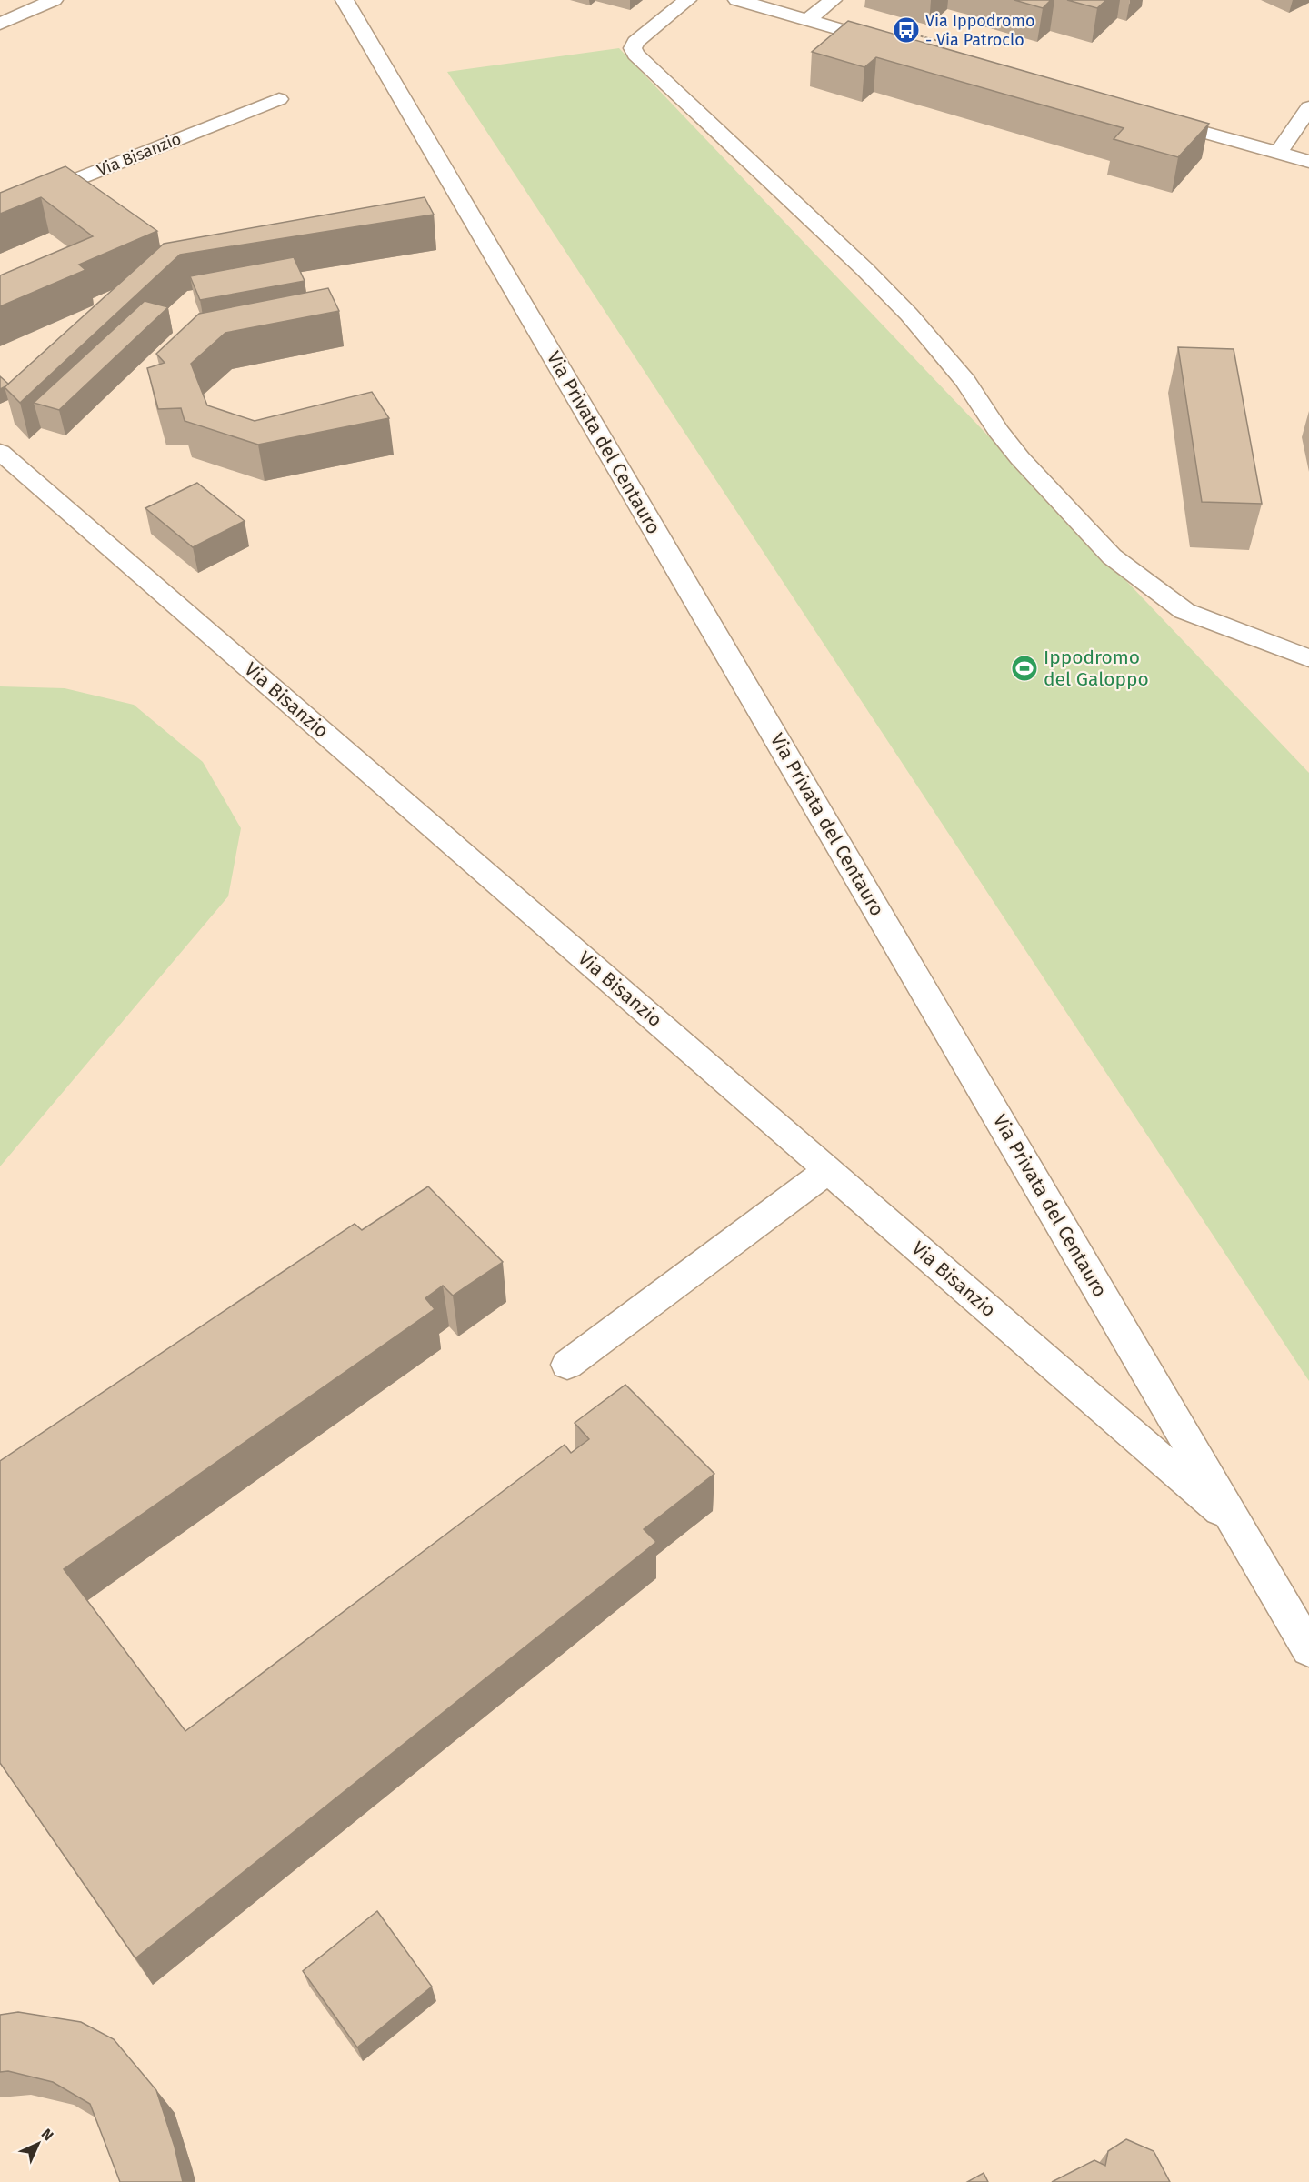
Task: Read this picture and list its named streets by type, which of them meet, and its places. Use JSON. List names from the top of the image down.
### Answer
{
  "streets": {
    "street": ["Via Bisanzio", "Via Privata del Centauro"]
  },
  "crossings": [
    ["Via Bisanzio", "Via Privata del Centauro"]
  ],
  "places": {
    "bus stop": ["Via Ippodromo - Via Patroclo"],
    "sports": ["Ippodromo del Galoppo"]
  },
  "north": "top right"
}
